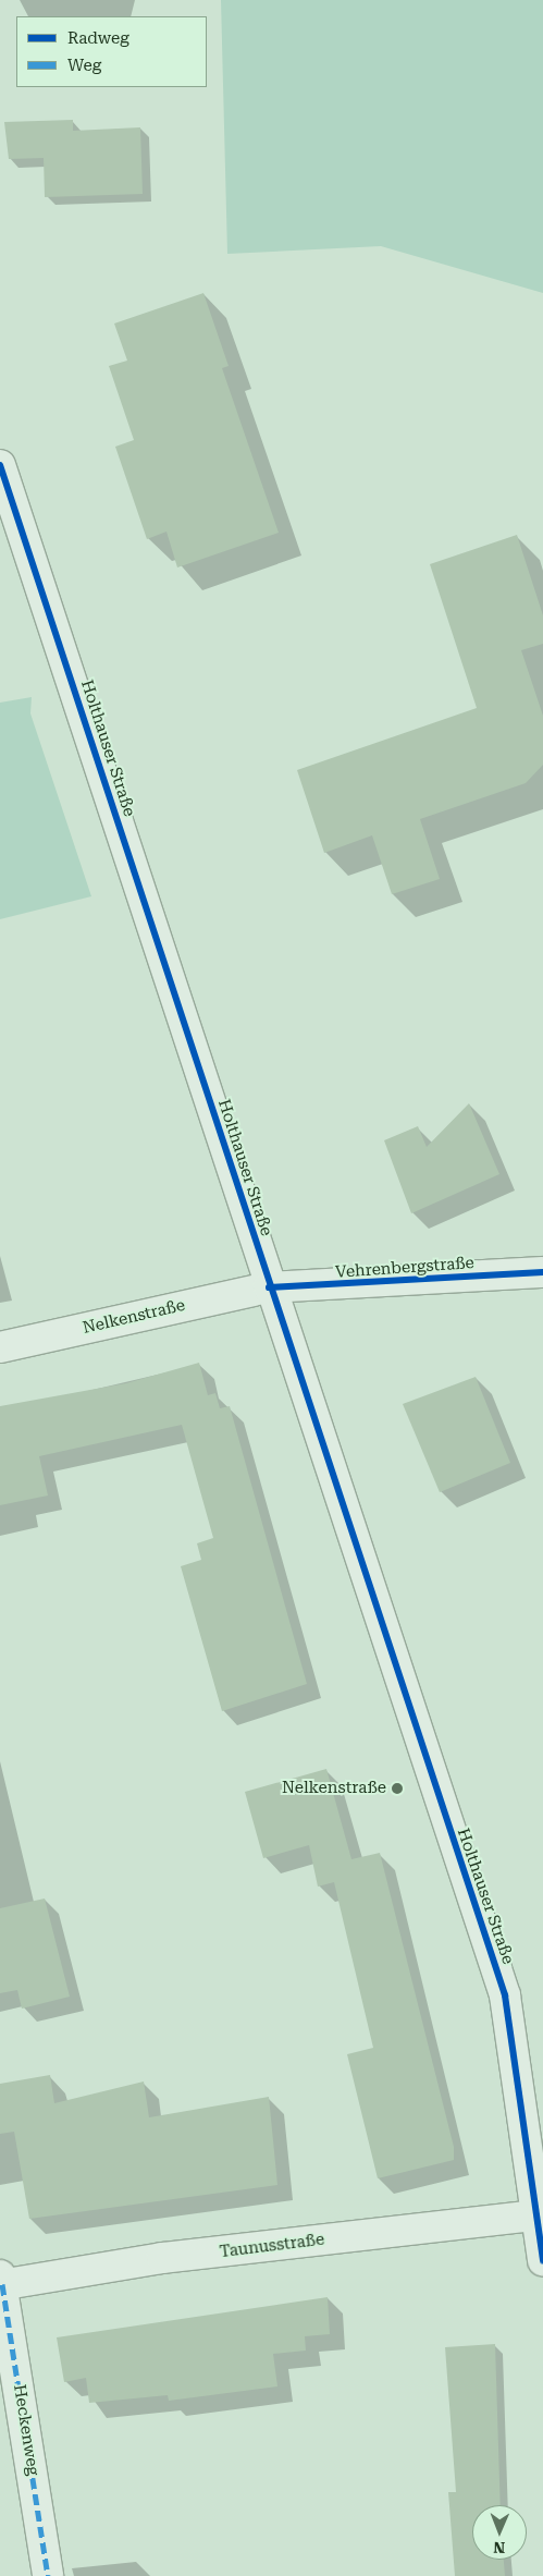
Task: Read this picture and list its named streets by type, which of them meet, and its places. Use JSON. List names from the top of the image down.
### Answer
{
  "streets": {
    "street": [
      "Holthauser Straße",
      "Vehrenbergstraße",
      "Nelkenstraße",
      "Taunusstraße",
      "Heckenweg"
    ]
  },
  "crossings": [
    ["Holthauser Straße", "Vehrenbergstraße"],
    ["Holthauser Straße", "Nelkenstraße"],
    ["Holthauser Straße", "Taunusstraße"],
    ["Vehrenbergstraße", "Nelkenstraße"],
    ["Taunusstraße", "Heckenweg"]
  ],
  "places": ["Nelkenstraße"],
  "legend": ["Radweg", "Weg"],
  "north": "bottom"
}
